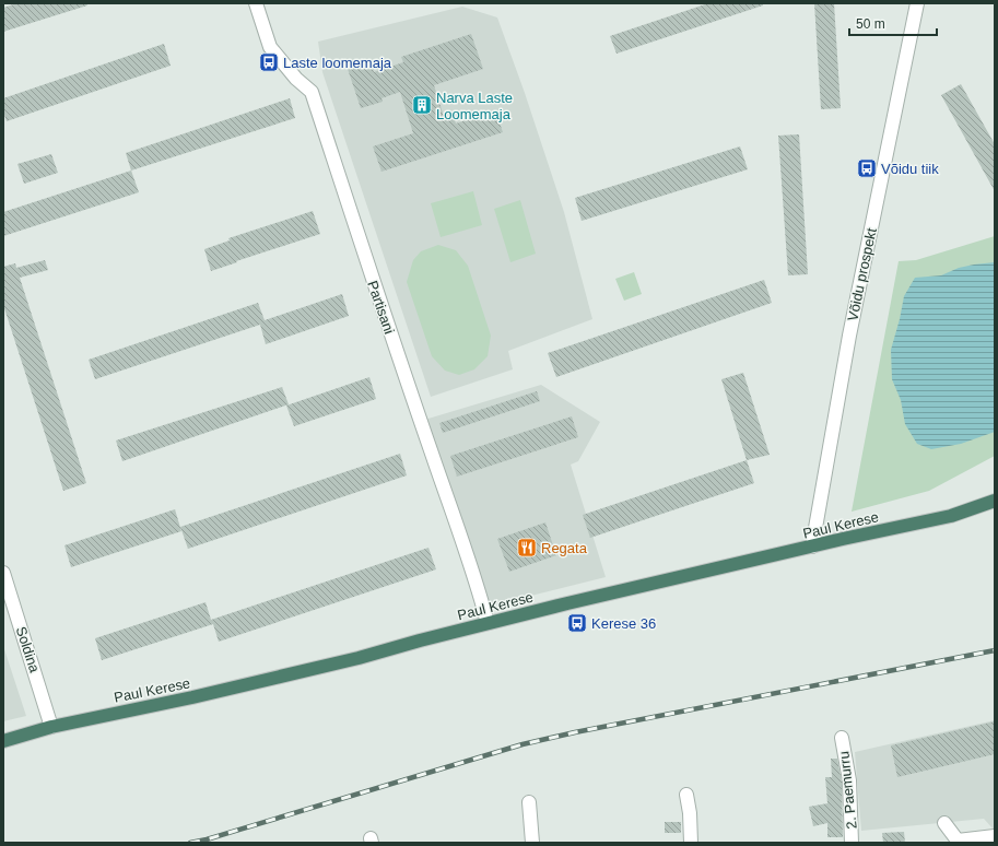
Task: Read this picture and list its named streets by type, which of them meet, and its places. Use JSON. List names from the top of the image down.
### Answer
{
  "streets": {
    "highway": ["Paul Kerese"],
    "street": [
      "Võidu prospekt",
      "Partisani",
      "Soldina",
      "2. Paemurru"
    ]
  },
  "crossings": [
    ["Võidu prospekt", "Paul Kerese"],
    ["Partisani", "Paul Kerese"],
    ["Paul Kerese", "Soldina"]
  ],
  "places": {
    "bus stop": ["Laste loomemaja", "Võidu tiik", "Kerese 36"],
    "building": ["Narva Laste Loomemaja"],
    "restaurant": ["Regata"]
  },
  "scale_bar": "50 m"
}
